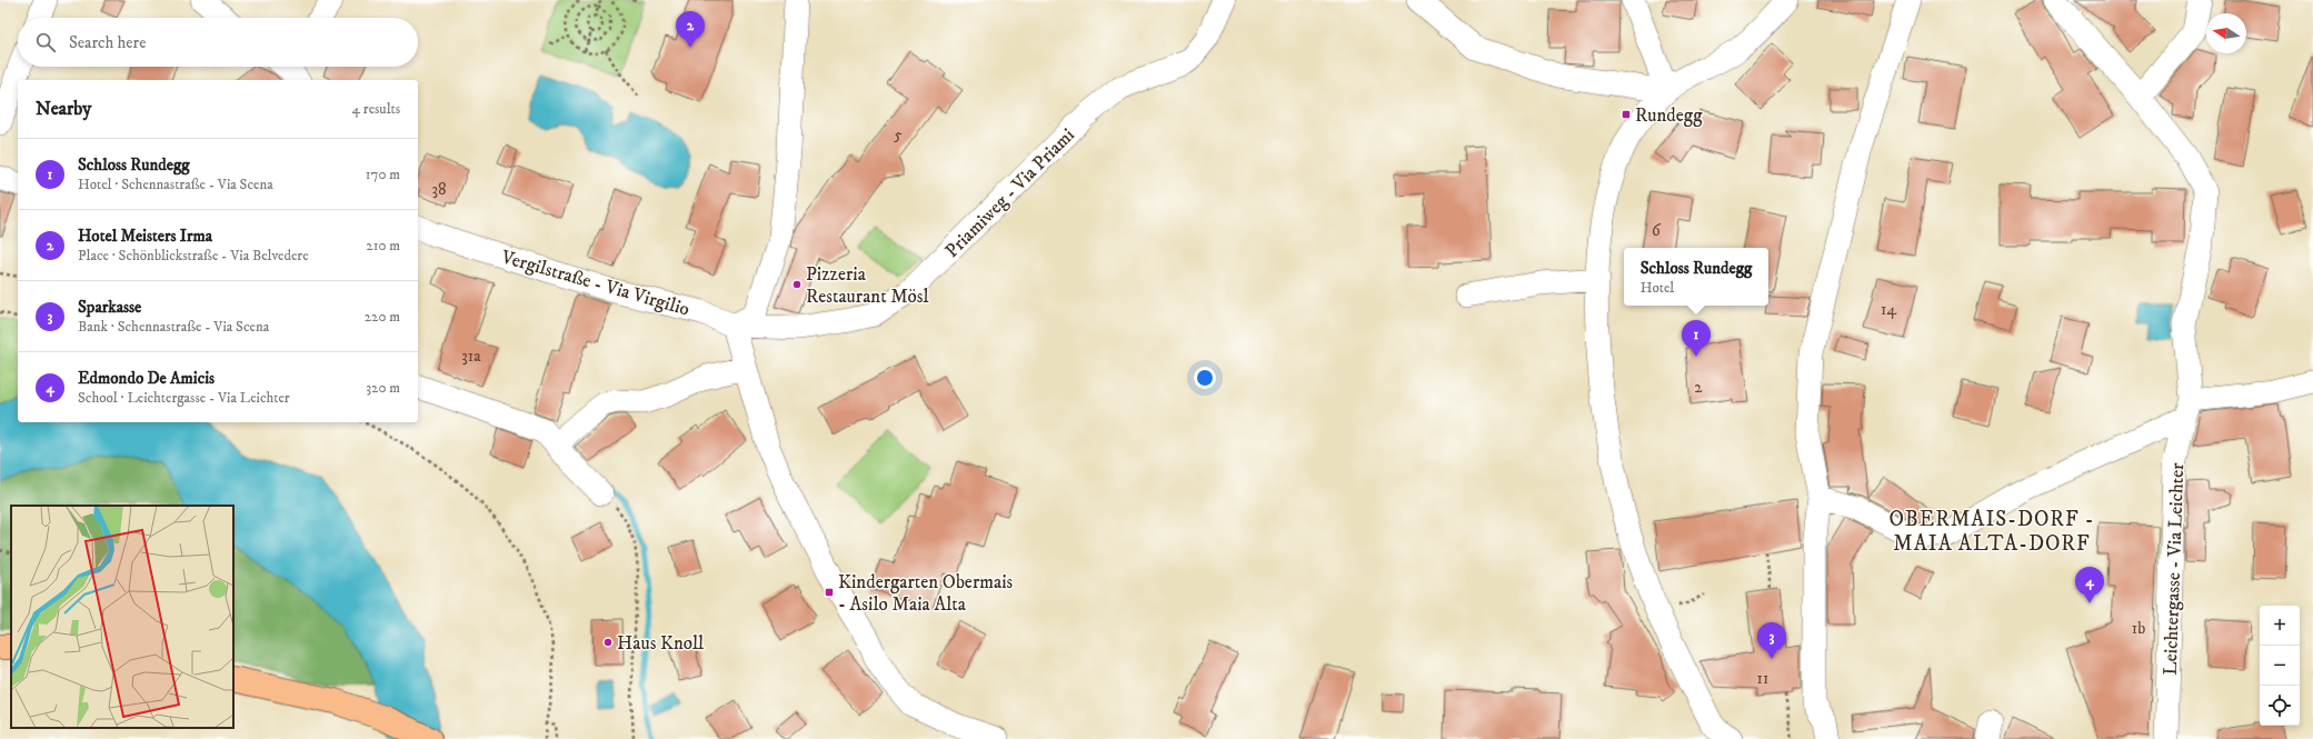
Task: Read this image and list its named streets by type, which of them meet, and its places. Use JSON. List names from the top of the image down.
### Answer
{
  "streets": {
    "street": ["Priamiweg - Via Priami", "Vergilstraße - Via Virgilio", "Leichtergasse - Via Leichter"]
  },
  "crossings": [
    ["Priamiweg - Via Priami", "Vergilstraße - Via Virgilio"]
  ],
  "districts": ["OBERMAIS-DORF - MAIA ALTA-DORF"],
  "places": {
    "transit": ["Rundegg", "Kindergarten Obermais - Asilo Maia Alta"],
    "other": ["Pizzeria Restaurant Mösl", "Haus Knoll"]
  },
  "house_numbers": [
    "5",
    "38",
    "6",
    "14",
    "31a",
    "2",
    "1b",
    "11"
  ],
  "north": "left",
  "page": {
    "pins": [
      "2",
      "1",
      "4",
      "3"
    ],
    "search": "Search here",
    "heading": ["Nearby", "4 results"],
    "list": [
      {
        "mark": "1",
        "name": "Schloss Rundegg",
        "note": "Hotel · Schennastraße - Via Scena",
        "value": "170 m"
      },
      {
        "mark": "2",
        "name": "Hotel Meisters Irma",
        "note": "Place · Schönblickstraße - Via Belvedere",
        "value": "210 m"
      },
      {
        "mark": "3",
        "name": "Sparkasse",
        "note": "Bank · Schennastraße - Via Scena",
        "value": "220 m"
      },
      {
        "mark": "4",
        "name": "Edmondo De Amicis",
        "note": "School · Leichtergasse - Via Leichter",
        "value": "320 m"
      }
    ],
    "popup": ["Schloss Rundegg", "Hotel"],
    "map_buttons": ["+", "−"]
  }
}
